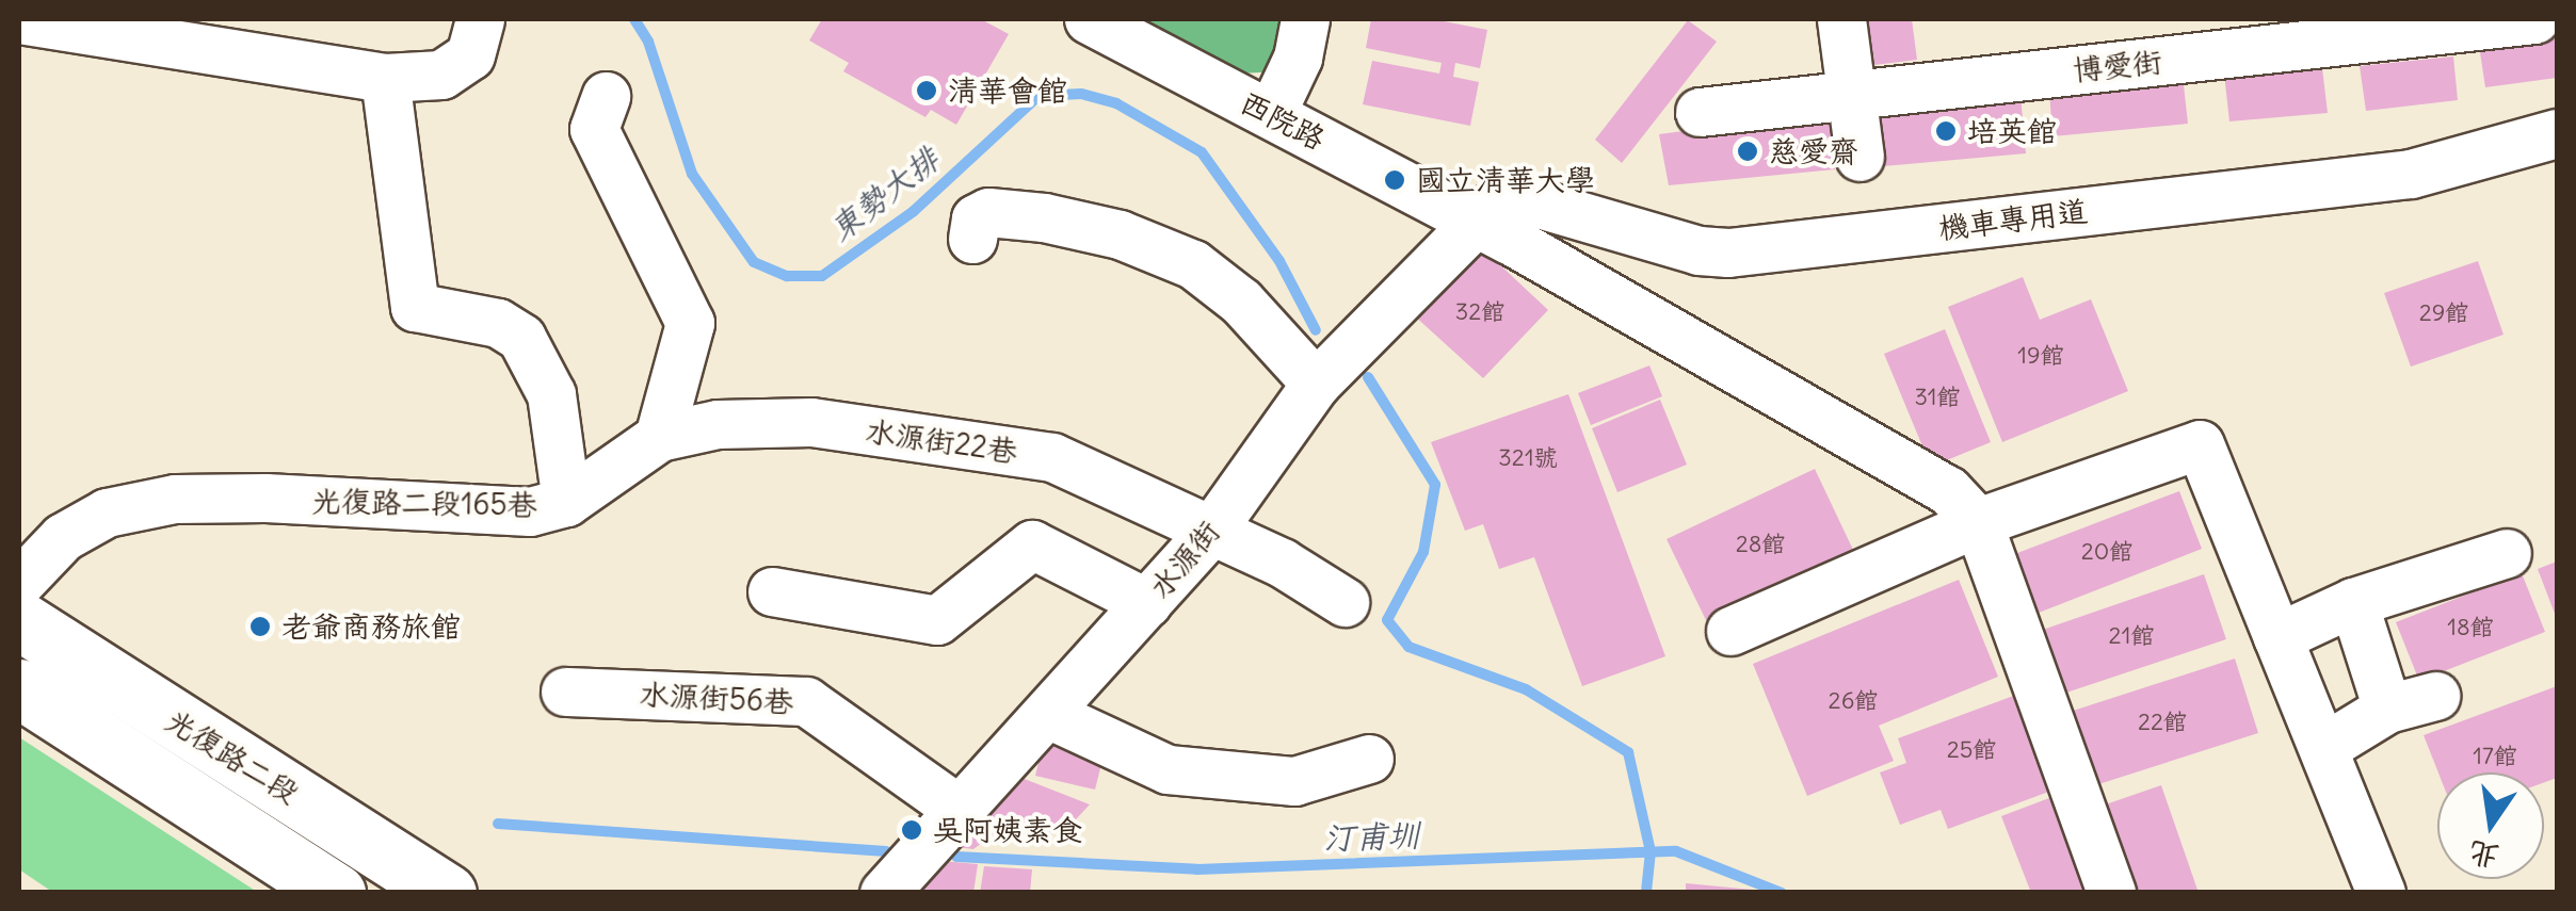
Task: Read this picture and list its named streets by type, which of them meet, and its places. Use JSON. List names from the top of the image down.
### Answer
{
  "streets": {
    "main road": ["光復路二段"],
    "street": [
      "博愛街",
      "西院路",
      "機車專用道",
      "水源街22巷",
      "光復路二段165巷",
      "水源街",
      "水源街56巷"
    ]
  },
  "crossings": [
    ["西院路", "機車專用道"],
    ["西院路", "水源街"],
    ["機車專用道", "水源街"],
    ["水源街22巷", "光復路二段165巷"],
    ["水源街22巷", "水源街"],
    ["水源街", "水源街56巷"]
  ],
  "water": ["東勢大排", "汀甫圳"],
  "places": [
    "清華會館",
    "培英館",
    "慈愛齋",
    "國立清華大學",
    "老爺商務旅館",
    "吳阿姨素食"
  ],
  "house_numbers": [
    "32館",
    "29館",
    "19館",
    "31館",
    "321號",
    "28館",
    "20館",
    "18館",
    "21館",
    "26館",
    "22館",
    "25館",
    "17館"
  ],
  "north": "bottom"
}
